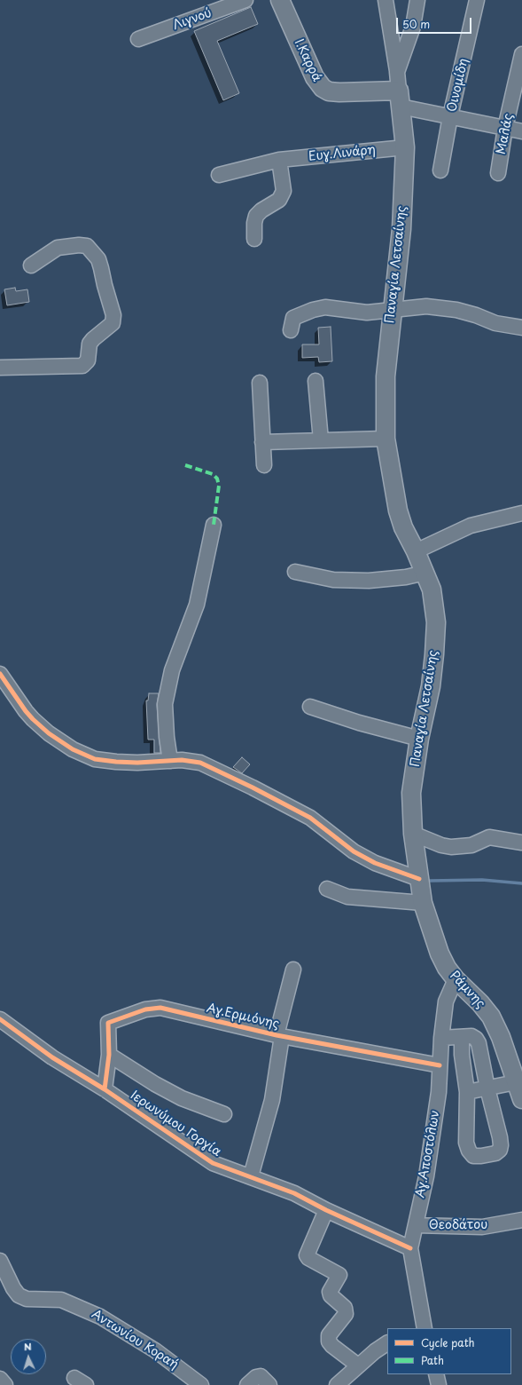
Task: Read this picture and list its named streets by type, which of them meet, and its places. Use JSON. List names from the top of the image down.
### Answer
{
  "streets": {
    "main road": ["Ι.Καρρά", "Παναγία Λετσαίνης", "Ράμνης"],
    "street": [
      "Λιγνού",
      "Οινομίδη",
      "Μαλάς",
      "Ευγ.Λινάρη",
      "Αγ.Ερμιόνης",
      "Ιερωνύμου Γοργία",
      "Αγ.Αποστόλων",
      "Θεοδάτου",
      "Αντωνίου Κοραή"
    ]
  },
  "crossings": [
    ["Ι.Καρρά", "Παναγία Λετσαίνης"],
    ["Ευγ.Λινάρη", "Παναγία Λετσαίνης"],
    ["Παναγία Λετσαίνης", "Ράμνης"],
    ["Ράμνης", "Αγ.Αποστόλων"],
    ["Αγ.Ερμιόνης", "Ιερωνύμου Γοργία"],
    ["Αγ.Ερμιόνης", "Αγ.Αποστόλων"],
    ["Ιερωνύμου Γοργία", "Αγ.Αποστόλων"],
    ["Αγ.Αποστόλων", "Θεοδάτου"]
  ],
  "legend": ["Cycle path", "Path"],
  "scale_bar": "50 m",
  "north": "top"
}
